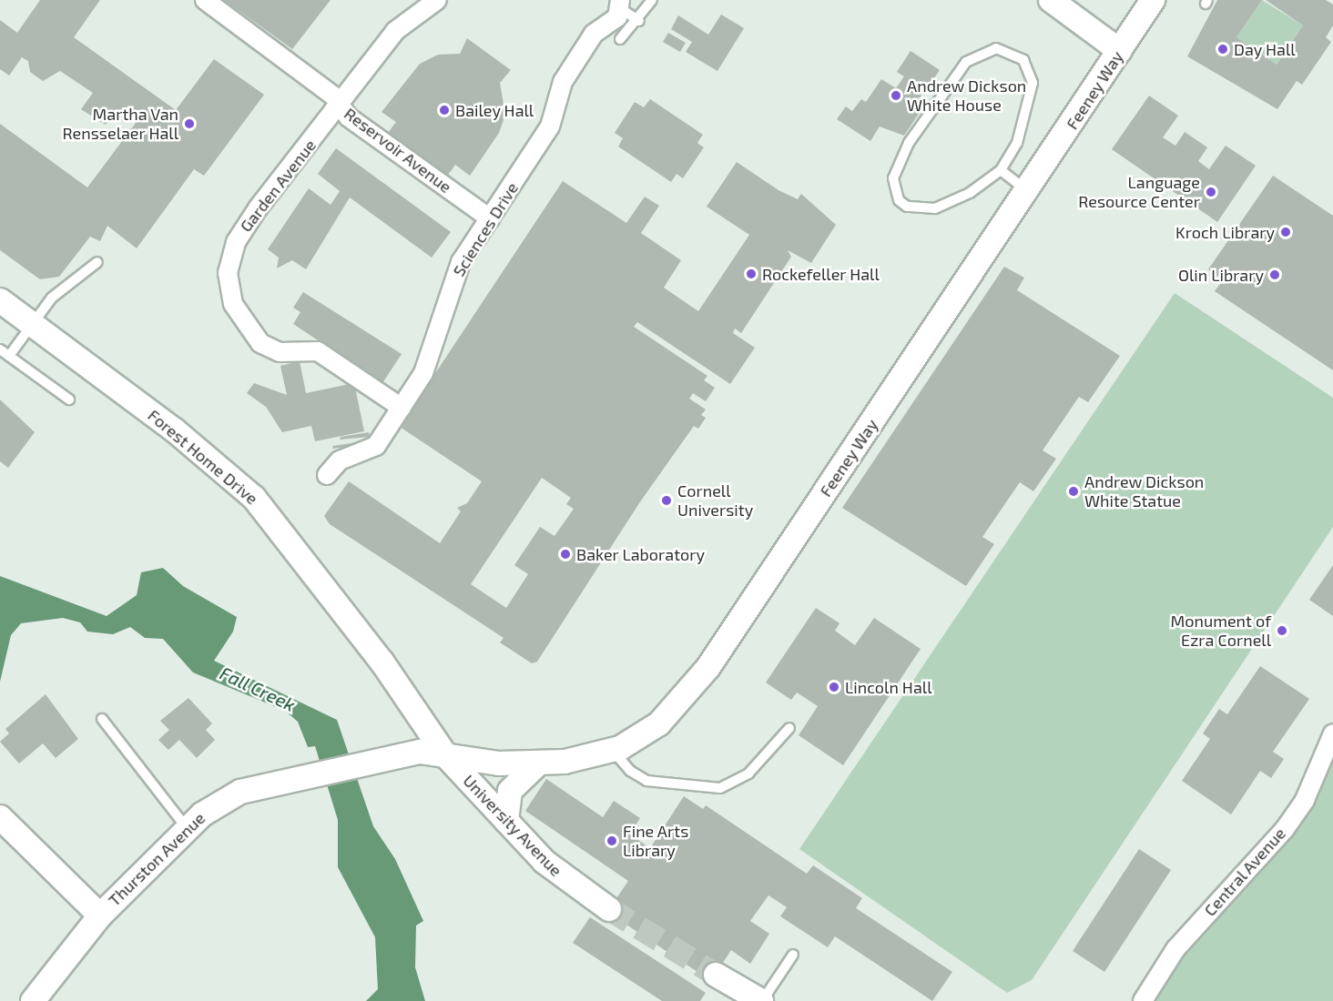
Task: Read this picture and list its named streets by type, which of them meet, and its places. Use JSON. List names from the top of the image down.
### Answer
{
  "streets": {
    "street": [
      "Feeney Way",
      "Reservoir Avenue",
      "Garden Avenue",
      "Sciences Drive",
      "Forest Home Drive",
      "University Avenue",
      "Thurston Avenue",
      "Central Avenue"
    ]
  },
  "crossings": [
    ["Feeney Way", "Forest Home Drive"],
    ["Feeney Way", "University Avenue"],
    ["Feeney Way", "Thurston Avenue"],
    ["Reservoir Avenue", "Garden Avenue"],
    ["Reservoir Avenue", "Sciences Drive"],
    ["Garden Avenue", "Sciences Drive"],
    ["Forest Home Drive", "University Avenue"],
    ["Forest Home Drive", "Thurston Avenue"],
    ["University Avenue", "Thurston Avenue"]
  ],
  "water": ["Fall Creek"],
  "places": [
    "Day Hall",
    "Andrew Dickson White House",
    "Bailey Hall",
    "Martha Van Rensselaer Hall",
    "Language Resource Center",
    "Kroch Library",
    "Rockefeller Hall",
    "Olin Library",
    "Andrew Dickson White Statue",
    "Cornell University",
    "Baker Laboratory",
    "Monument of Ezra Cornell",
    "Lincoln Hall",
    "Fine Arts Library"
  ]
}
